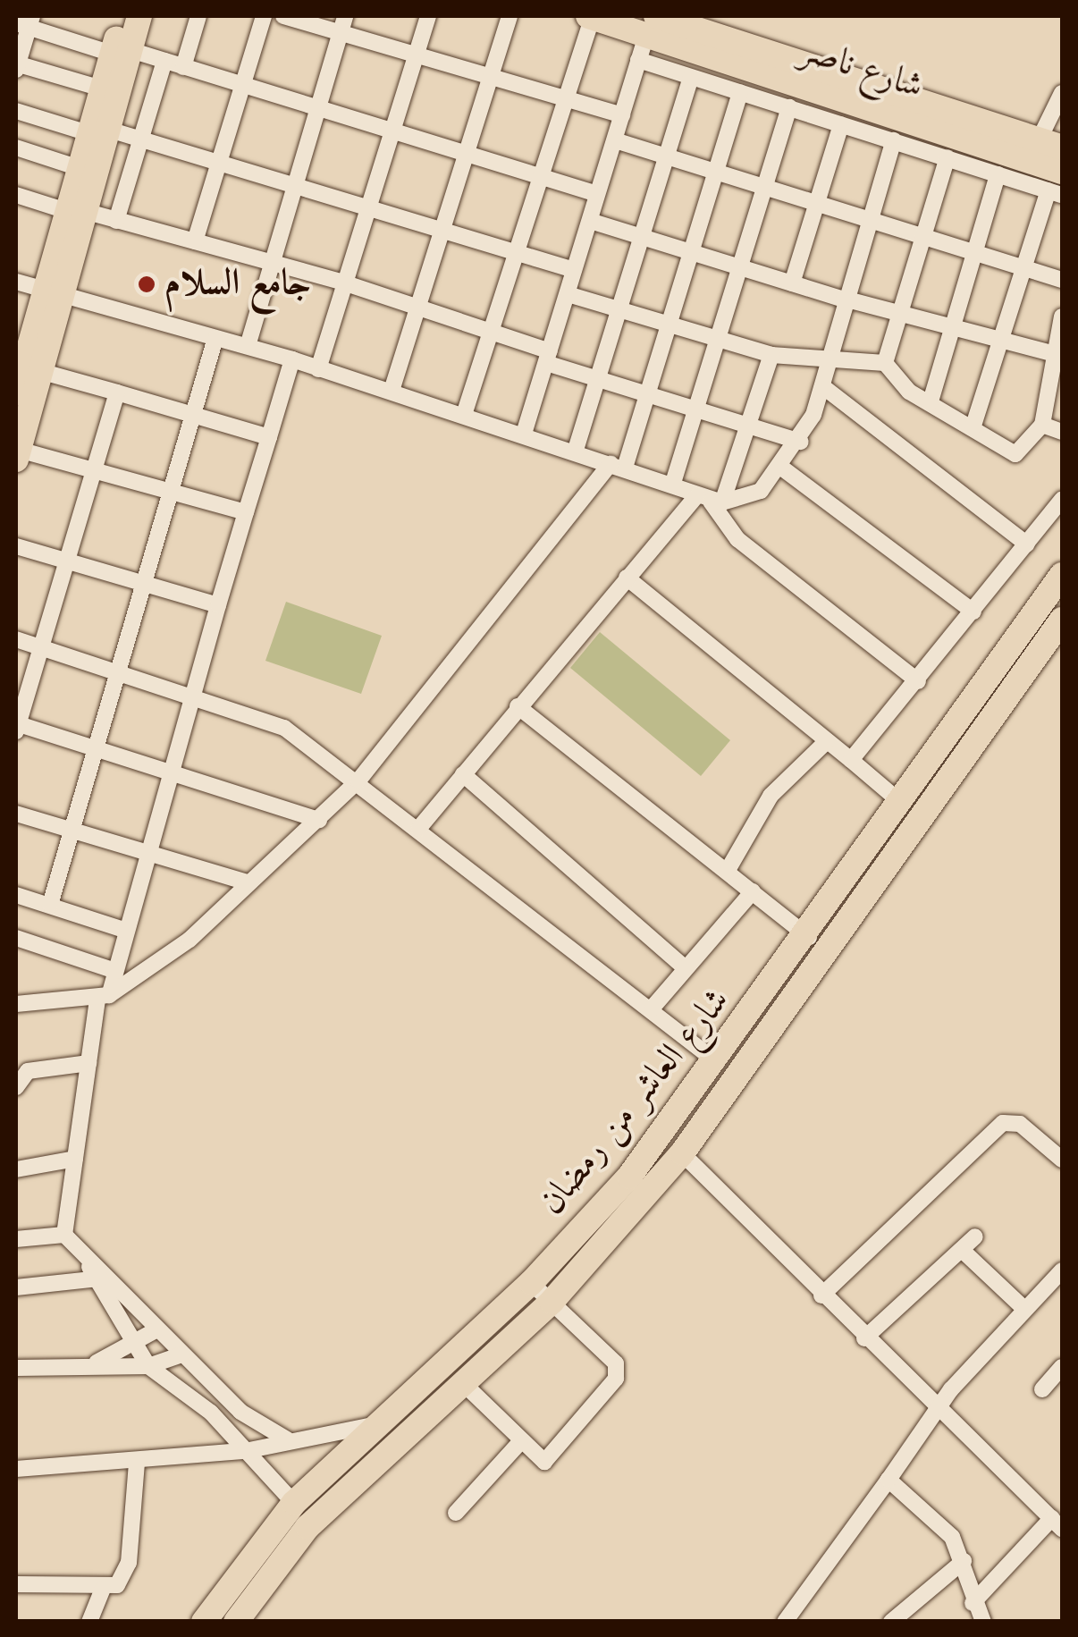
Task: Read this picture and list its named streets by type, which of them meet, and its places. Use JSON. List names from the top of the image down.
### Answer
{
  "streets": {
    "main road": ["شارع ناصر", "شارع العاشر من رمضان"]
  },
  "places": ["جامع السلام"]
}
